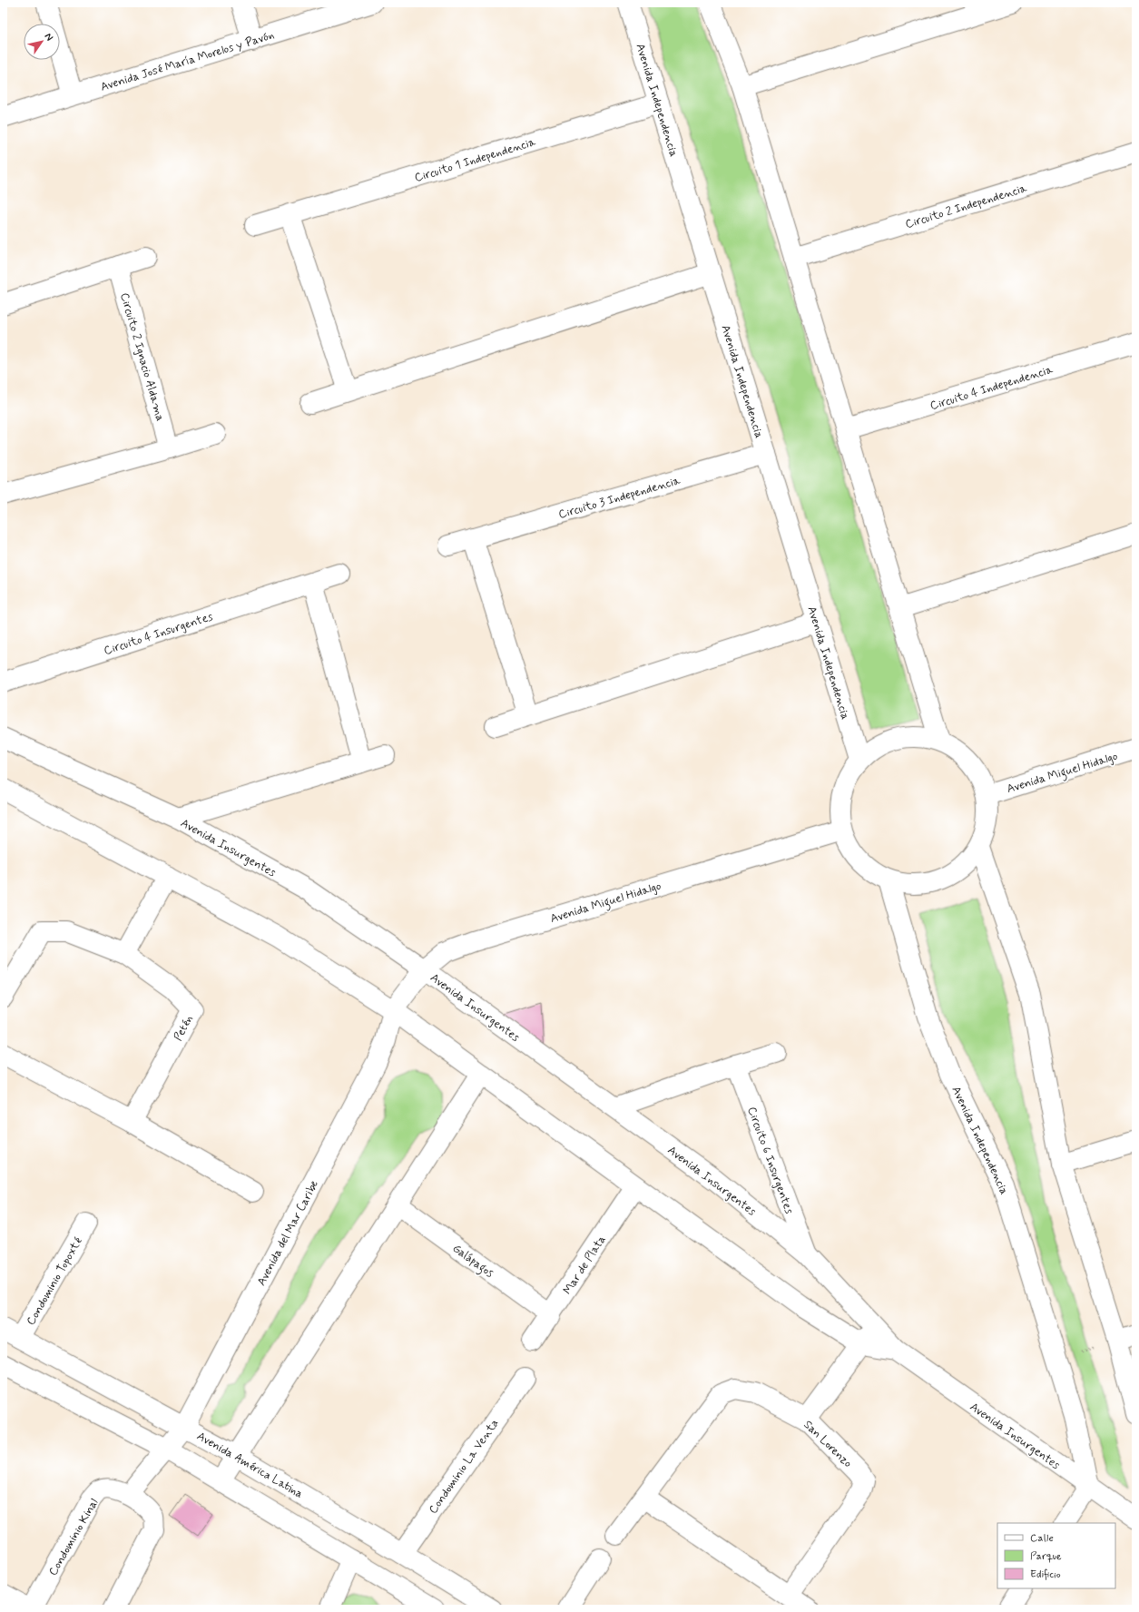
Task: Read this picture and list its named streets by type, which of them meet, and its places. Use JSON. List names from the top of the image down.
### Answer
{
  "streets": {
    "street": [
      "Avenida José María Morelos y Pavón",
      "Avenida Independencia",
      "Circuito 1 Independencia",
      "Circuito 2 Independencia",
      "Circuito 2 Ignacio Aldama",
      "Circuito 4 Independencia",
      "Circuito 3 Independencia",
      "Circuito 4 Insurgentes",
      "Avenida Miguel Hidalgo",
      "Avenida Insurgentes",
      "Petén",
      "Circuito 6 Insurgentes",
      "Avenida del Mar Caribe",
      "Galápagos",
      "Mar de Plata",
      "Condominio Topoxté",
      "San Lorenzo",
      "Avenida América Latina",
      "Condominio La Venta",
      "Condominio Kinal"
    ]
  },
  "crossings": [
    ["Avenida Independencia", "Circuito 1 Independencia"],
    ["Avenida Independencia", "Circuito 3 Independencia"],
    ["Avenida Independencia", "Avenida Insurgentes"],
    ["Avenida Miguel Hidalgo", "Avenida Insurgentes"],
    ["Avenida Miguel Hidalgo", "Avenida del Mar Caribe"],
    ["Avenida Insurgentes", "Circuito 6 Insurgentes"],
    ["Avenida Insurgentes", "Avenida del Mar Caribe"],
    ["Avenida Insurgentes", "Mar de Plata"],
    ["Avenida del Mar Caribe", "Avenida América Latina"],
    ["Galápagos", "Mar de Plata"],
    ["Condominio Topoxté", "Avenida América Latina"],
    ["Avenida América Latina", "Condominio La Venta"]
  ],
  "legend": ["Calle", "Parque", "Edificio"],
  "north": "top right"
}
